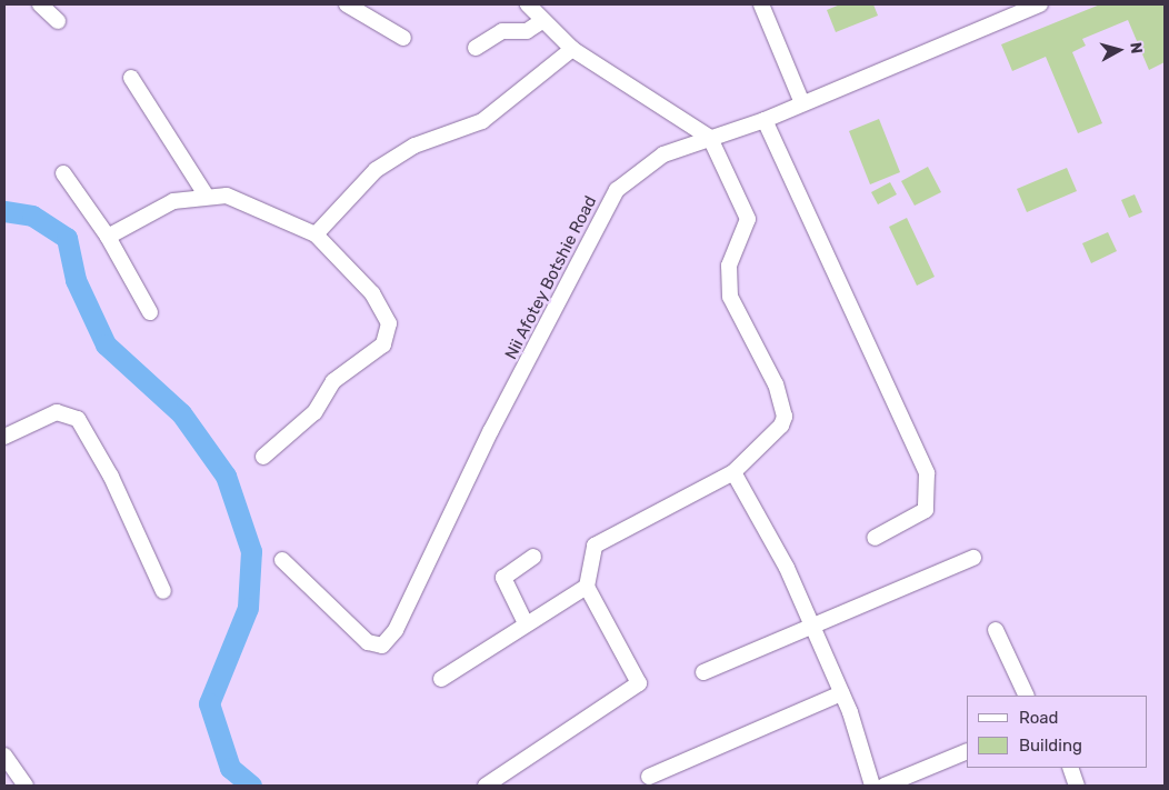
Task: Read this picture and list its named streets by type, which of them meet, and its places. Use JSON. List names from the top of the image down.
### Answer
{
  "streets": {
    "street": ["Nii Afotey Botshie Road"]
  },
  "legend": ["Road", "Building"],
  "north": "right"
}
